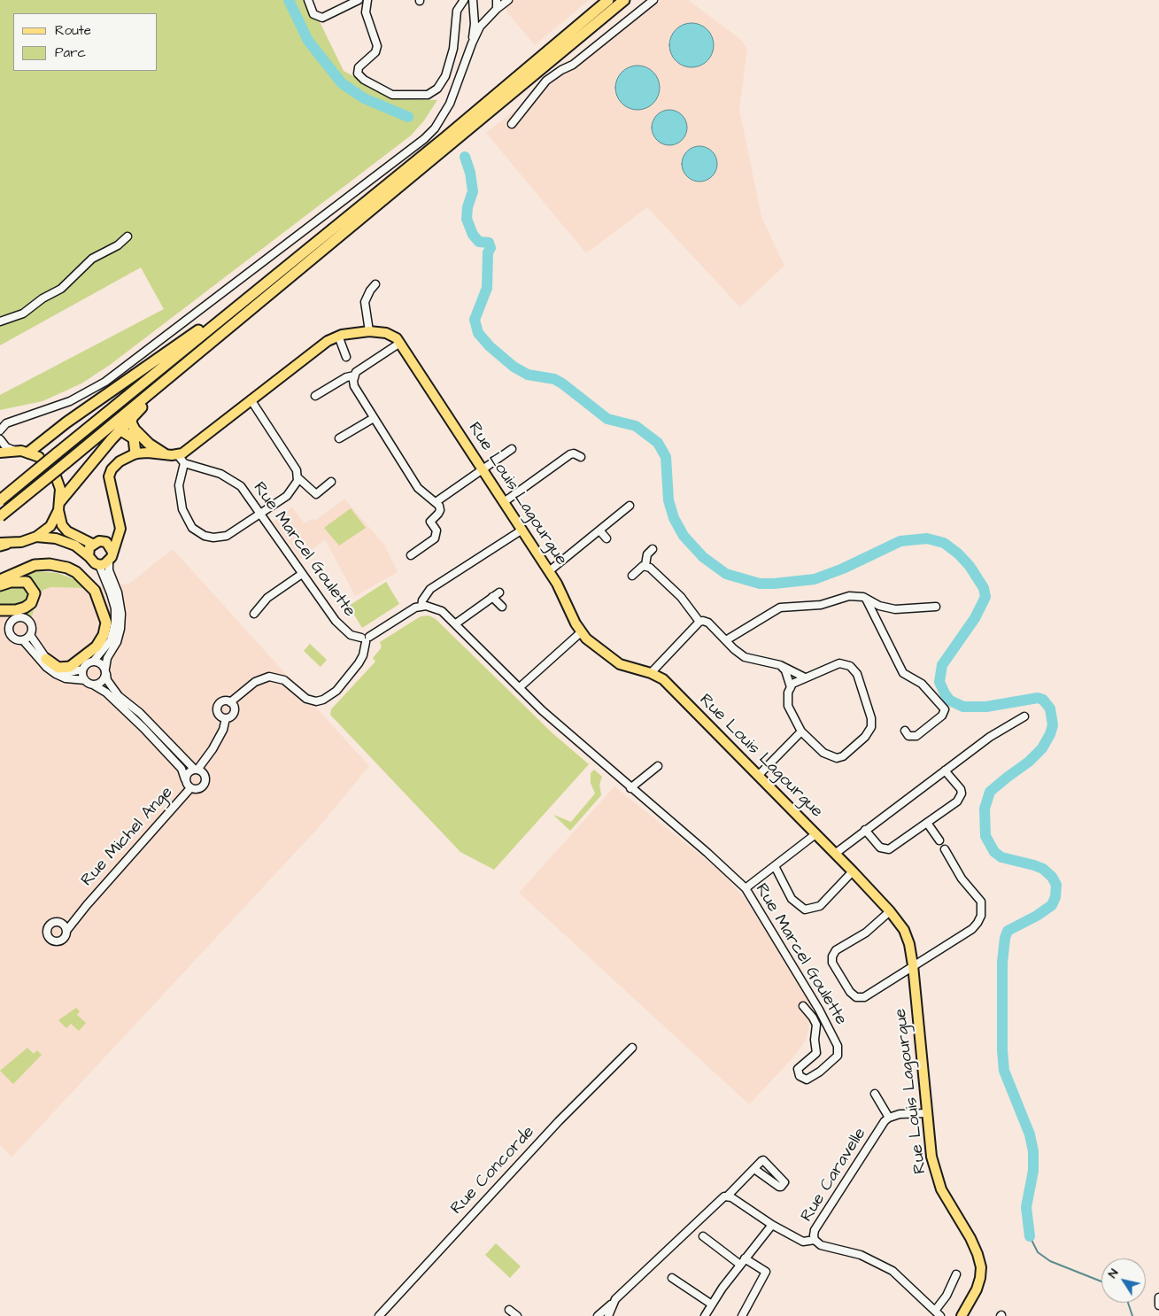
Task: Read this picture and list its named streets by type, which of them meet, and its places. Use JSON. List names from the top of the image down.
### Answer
{
  "streets": {
    "main road": ["Rue Louis Lagourgue"],
    "street": [
      "Rue Marcel Goulette",
      "Rue Michel Ange",
      "Rue Concorde",
      "Rue Caravelle"
    ]
  },
  "legend": ["Route", "Parc"],
  "north": "top left"
}
